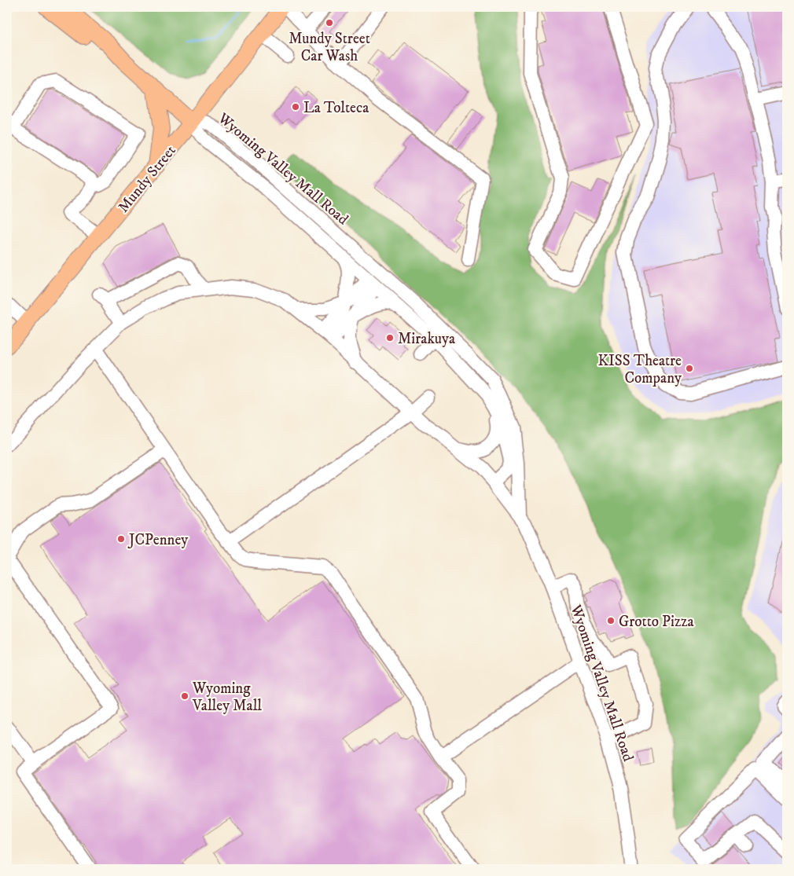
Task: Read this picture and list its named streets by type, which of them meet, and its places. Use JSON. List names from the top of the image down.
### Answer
{
  "streets": {
    "main road": ["Mundy Street"],
    "street": ["Wyoming Valley Mall Road"]
  },
  "crossings": [
    ["Wyoming Valley Mall Road", "Mundy Street"]
  ],
  "places": [
    "Mundy Street Car Wash",
    "La Tolteca",
    "Mirakuya",
    "KISS Theatre Company",
    "JCPenney",
    "Grotto Pizza",
    "Wyoming Valley Mall"
  ]
}
